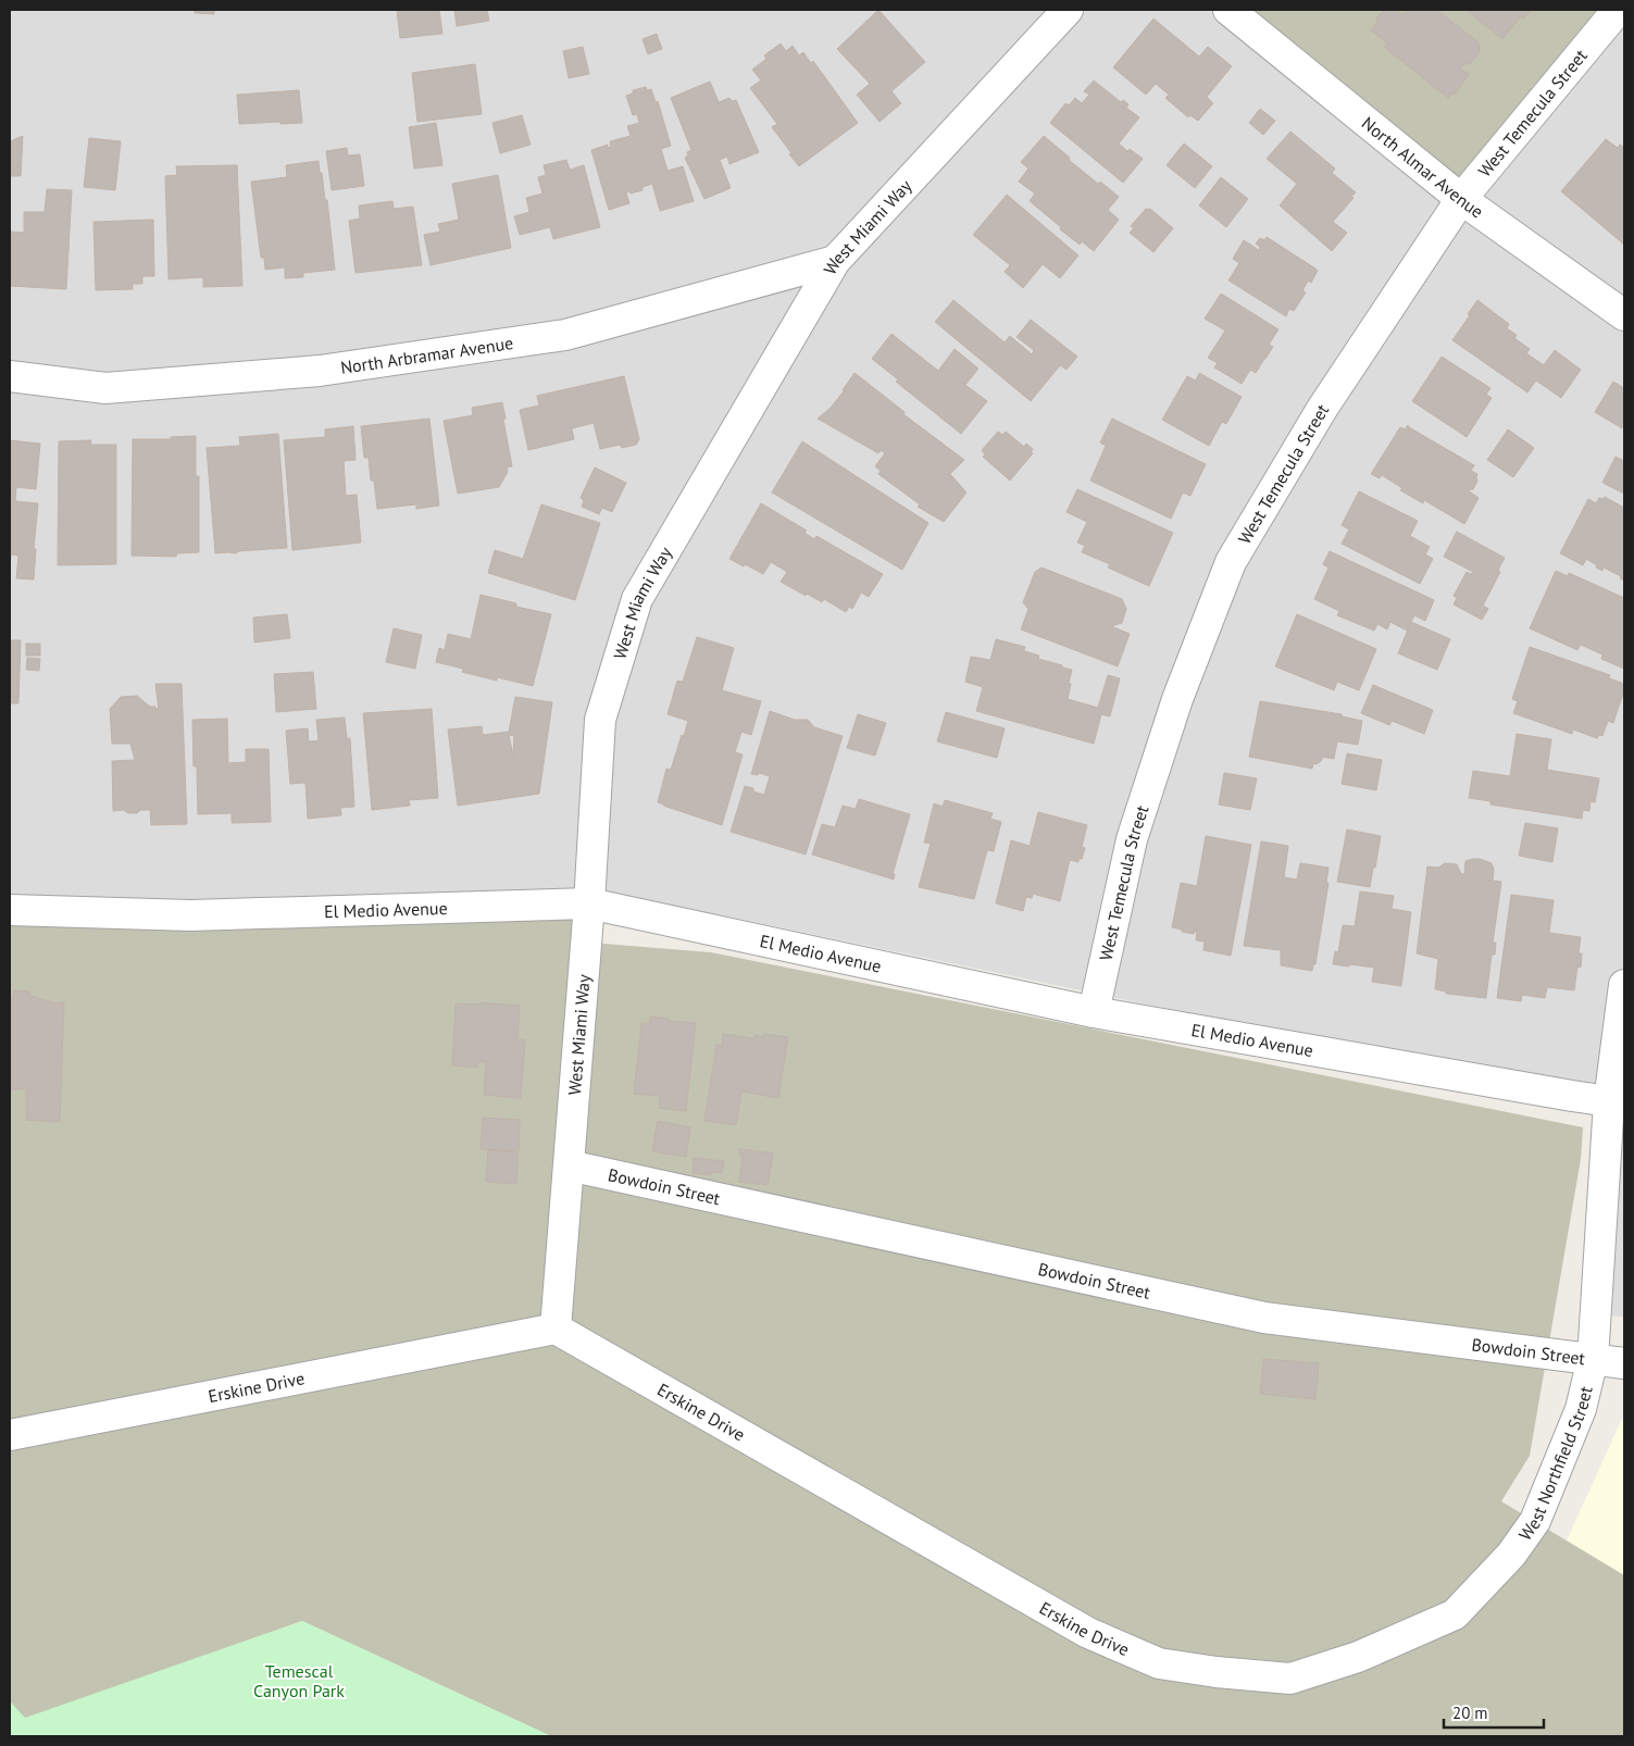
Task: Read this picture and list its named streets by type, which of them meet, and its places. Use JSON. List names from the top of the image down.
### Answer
{
  "streets": {
    "street": [
      "West Temecula Street",
      "North Almar Avenue",
      "West Miami Way",
      "North Arbramar Avenue",
      "El Medio Avenue",
      "Bowdoin Street",
      "Erskine Drive",
      "West Northfield Street"
    ]
  },
  "crossings": [
    ["West Temecula Street", "North Almar Avenue"],
    ["West Temecula Street", "El Medio Avenue"],
    ["West Miami Way", "North Arbramar Avenue"],
    ["West Miami Way", "El Medio Avenue"],
    ["West Miami Way", "Bowdoin Street"],
    ["West Miami Way", "Erskine Drive"],
    ["El Medio Avenue", "West Northfield Street"],
    ["Bowdoin Street", "West Northfield Street"],
    ["Erskine Drive", "West Northfield Street"]
  ],
  "parks": ["Temescal Canyon Park"],
  "scale_bar": "20 m"
}
